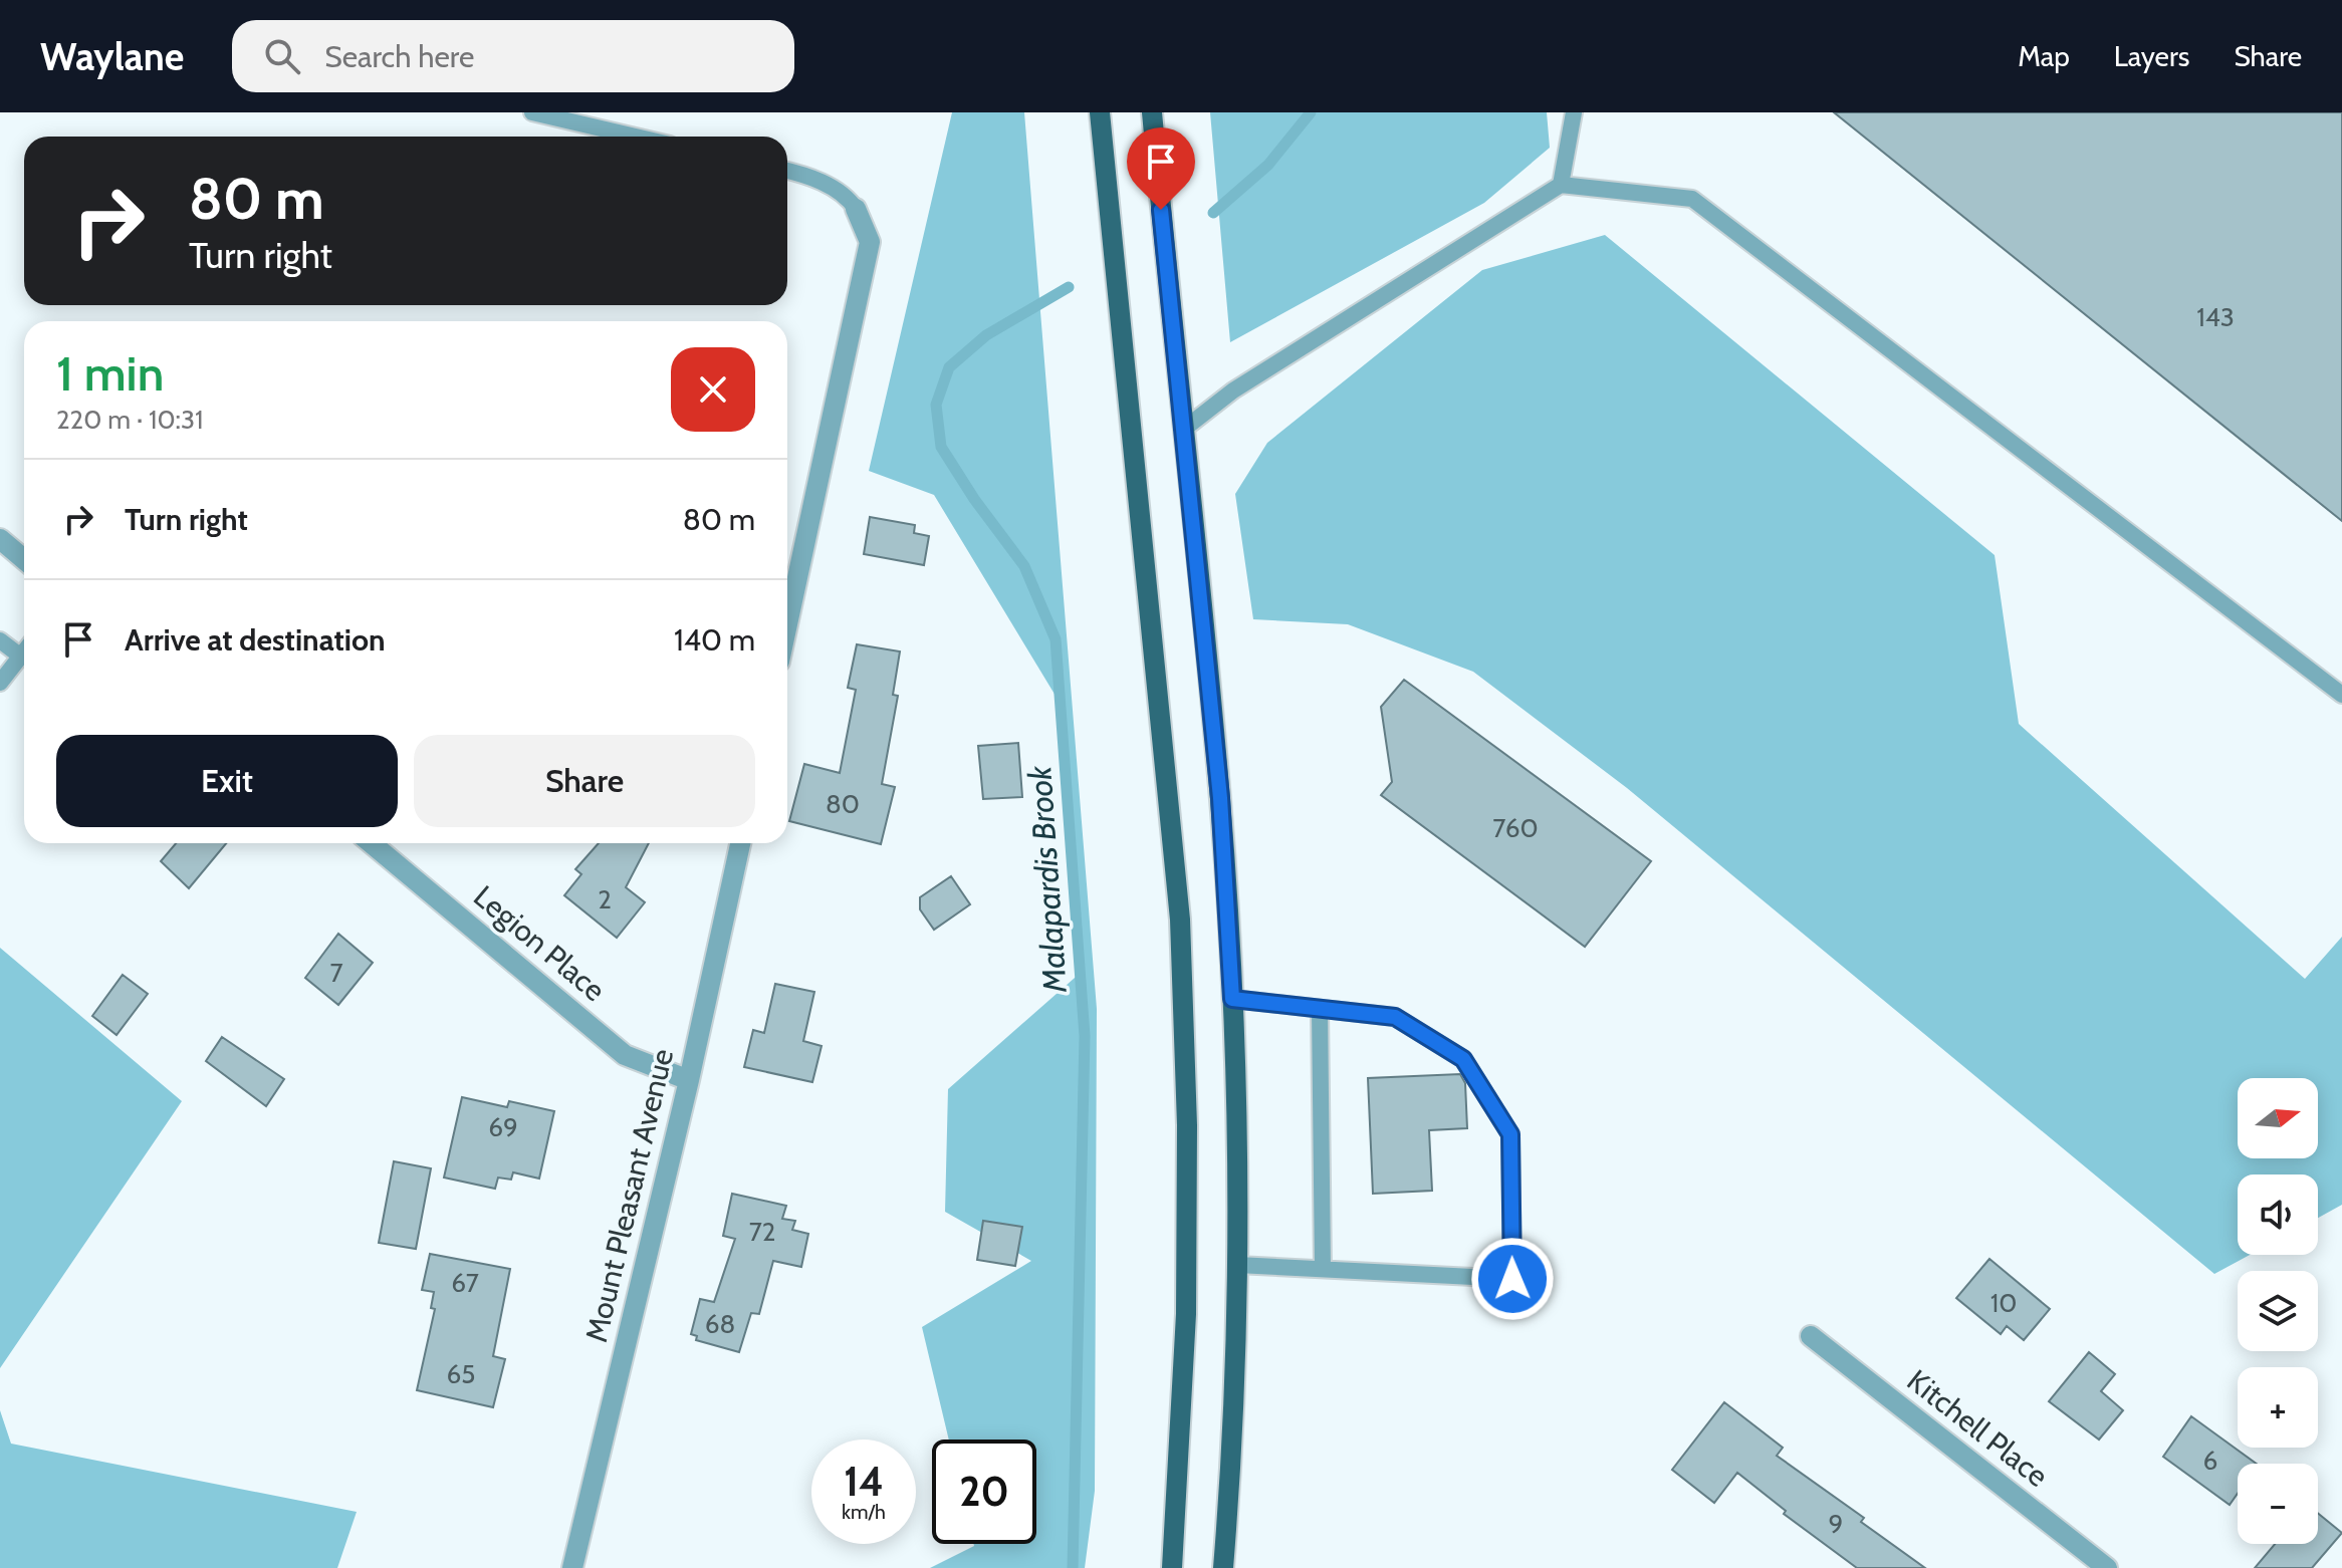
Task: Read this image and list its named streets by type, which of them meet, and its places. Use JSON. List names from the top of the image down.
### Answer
{
  "streets": {
    "street": ["Legion Place", "Mount Pleasant Avenue", "Kitchell Place"]
  },
  "crossings": [
    ["Legion Place", "Mount Pleasant Avenue"]
  ],
  "water": ["Malapardis Brook"],
  "house_numbers": [
    "143",
    "80",
    "760",
    "2",
    "7",
    "69",
    "72",
    "67",
    "10",
    "68",
    "65",
    "6",
    "9"
  ],
  "north": "right",
  "page": {
    "header": "Waylane",
    "search": "Search here",
    "nav": ["Map", "Layers", "Share"],
    "turn": ["80 m", "Turn right"],
    "heading": ["1 min", "220 m · 10:31"],
    "list": [
      {
        "name": "Turn right",
        "value": "80 m"
      },
      {
        "name": "Arrive at destination",
        "value": "140 m"
      }
    ],
    "buttons": ["Exit", "Share"],
    "map_buttons": ["+", "−"],
    "speed": "14 km/h",
    "limit": "20"
  }
}
